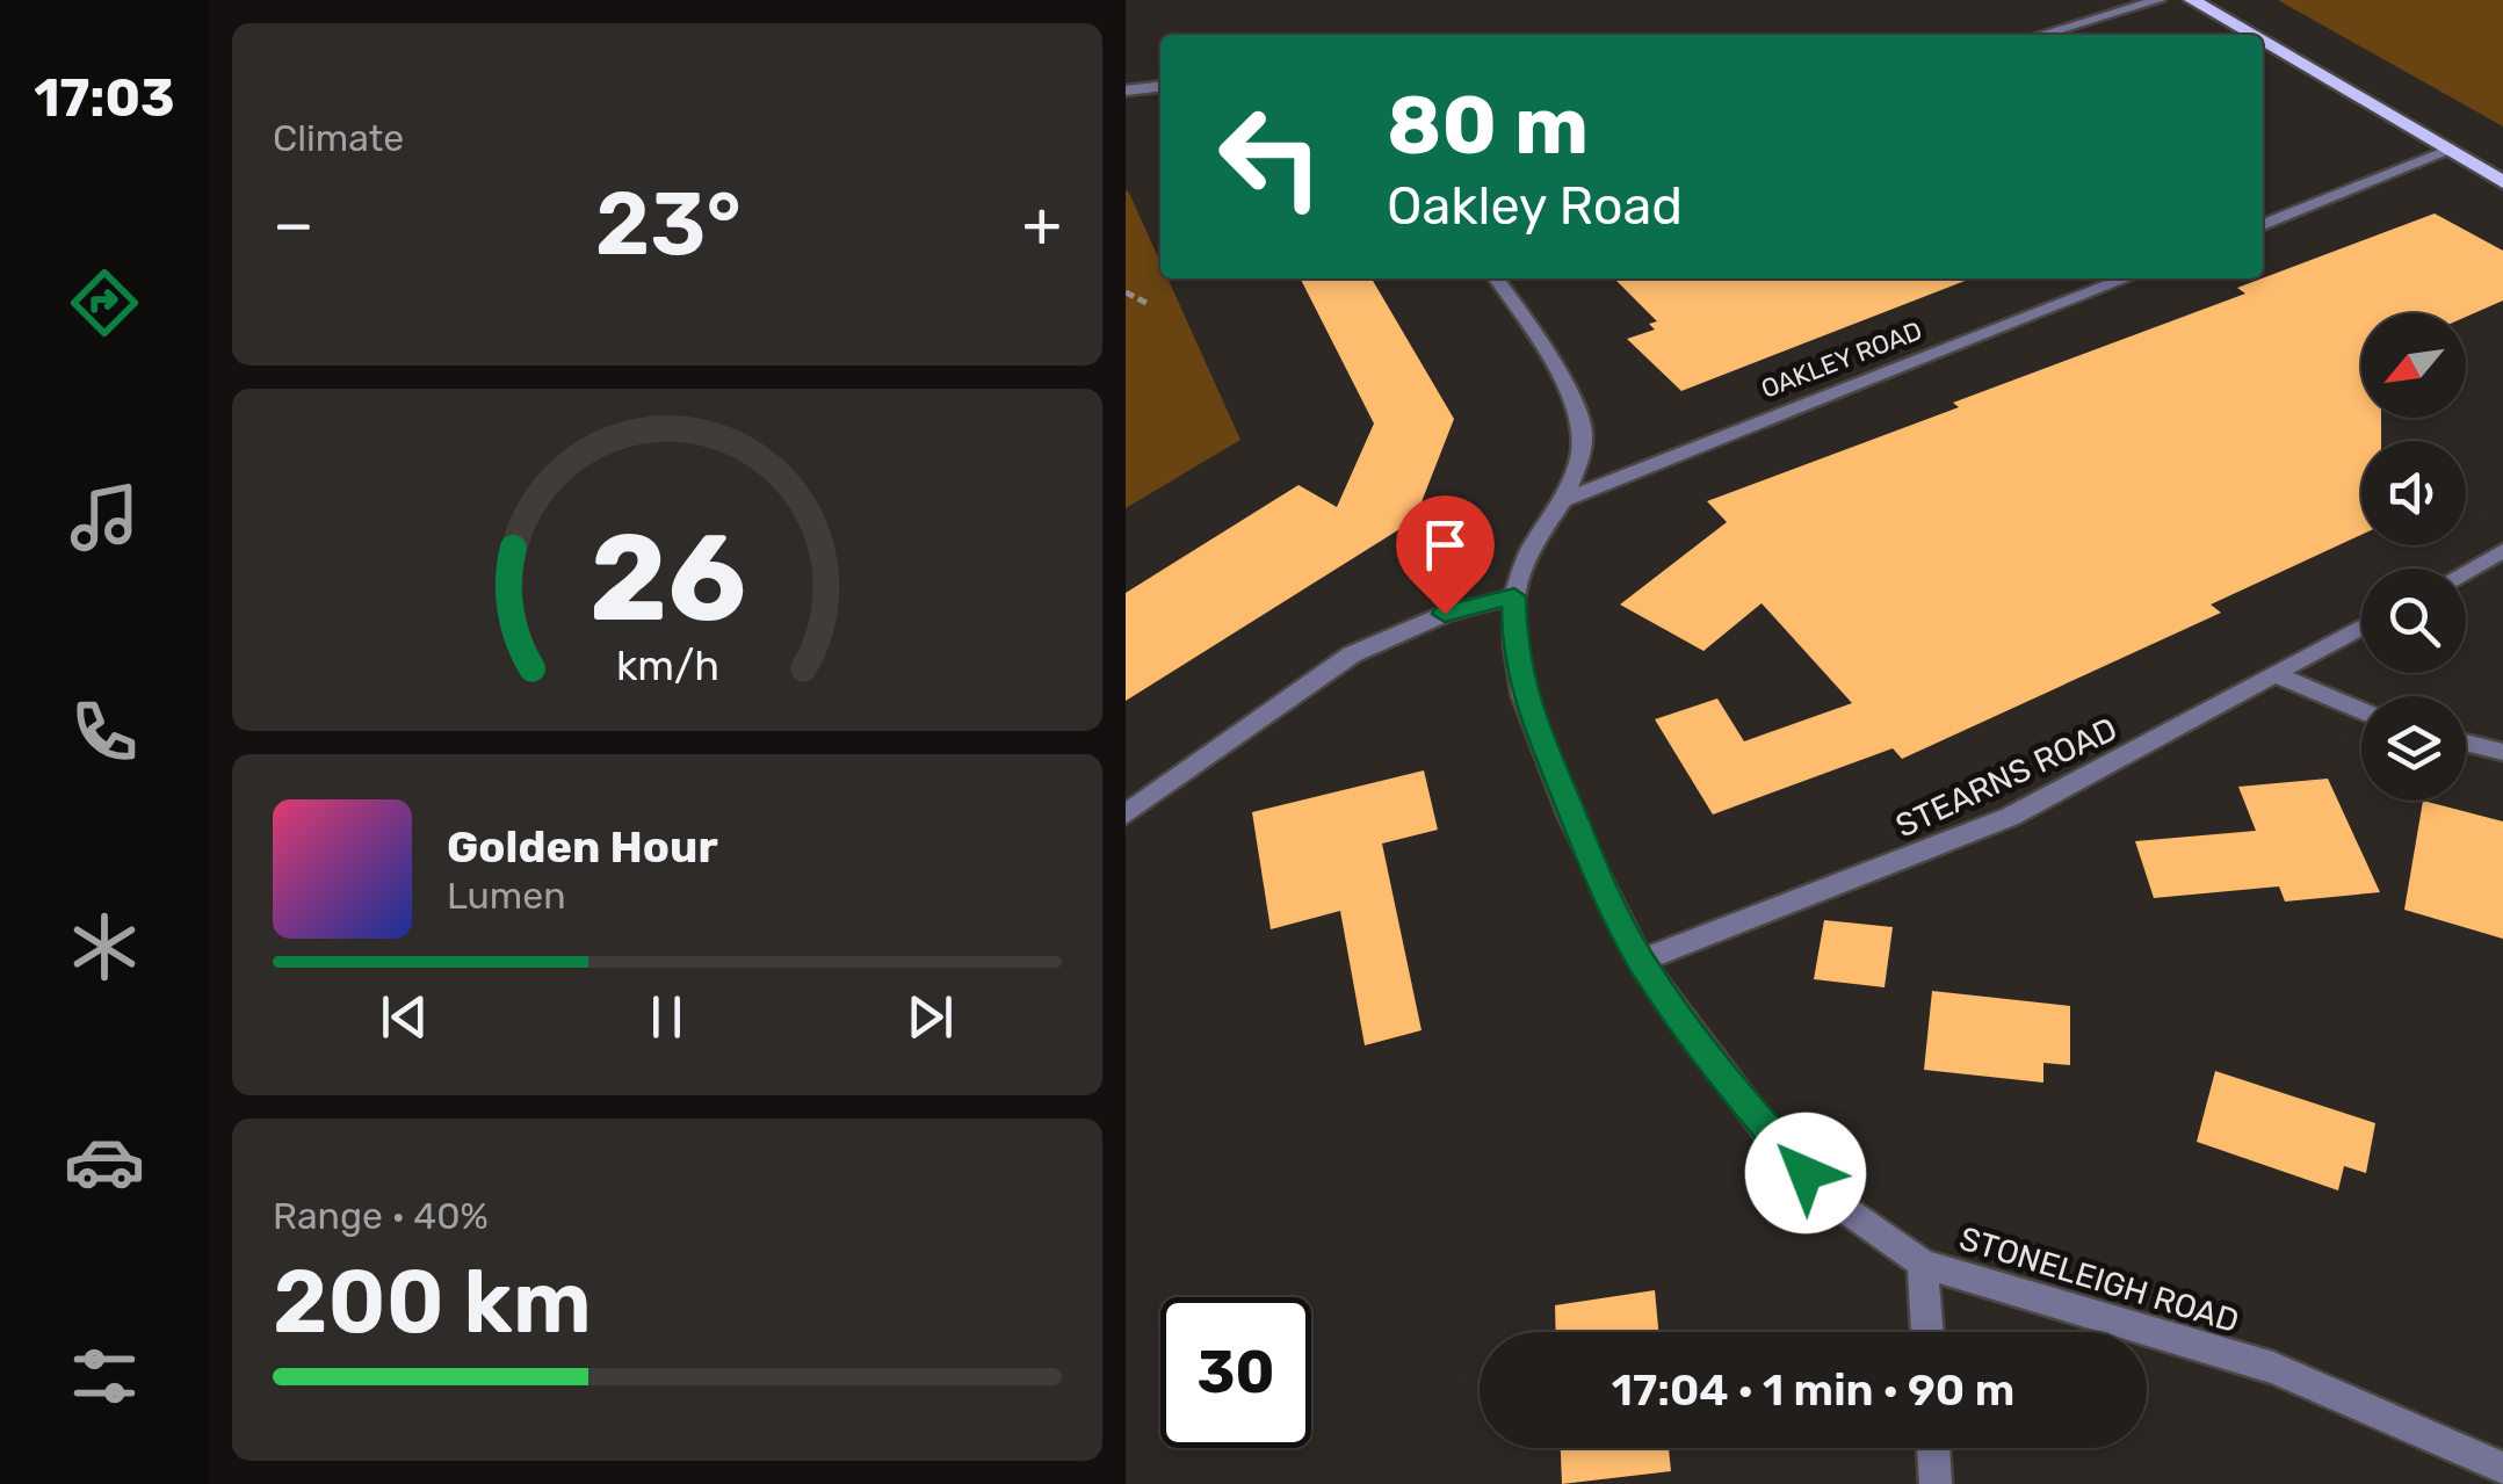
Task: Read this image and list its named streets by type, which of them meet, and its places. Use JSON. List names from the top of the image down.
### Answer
{
  "streets": {
    "street": ["OAKLEY ROAD", "STEARNS ROAD", "STONELEIGH ROAD"]
  },
  "crossings": [
    ["OAKLEY ROAD", "STONELEIGH ROAD"],
    ["STEARNS ROAD", "STONELEIGH ROAD"]
  ],
  "north": "bottom left",
  "page": {
    "tabs": "17:03",
    "tile": [
      "Climate",
      ["Range · 40%", "200 km"]
    ],
    "turn": ["80 m", "Oakley Road"],
    "heat": ["−", "23°", "+"],
    "song": ["Golden Hour", "Lumen"],
    "limit": "30",
    "trip": "17:04 · 1 min · 90 m",
    "gauge": ["26", "km/h"]
  }
}
